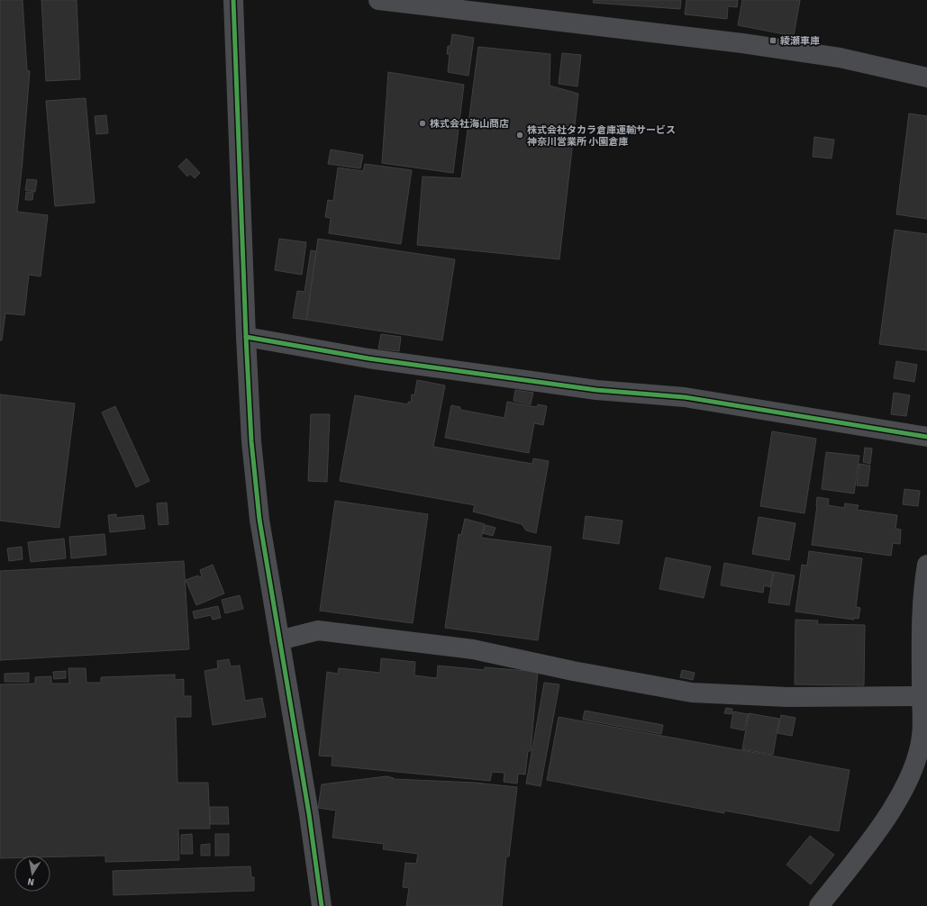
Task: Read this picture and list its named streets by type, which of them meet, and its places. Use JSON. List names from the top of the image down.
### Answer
{
  "places": {
    "transit": ["綾瀬車庫"],
    "other": ["株式会社海山商店", "株式会社タカラ倉庫運輸サービス 神奈川営業所 小園倉庫"]
  },
  "north": "bottom"
}
